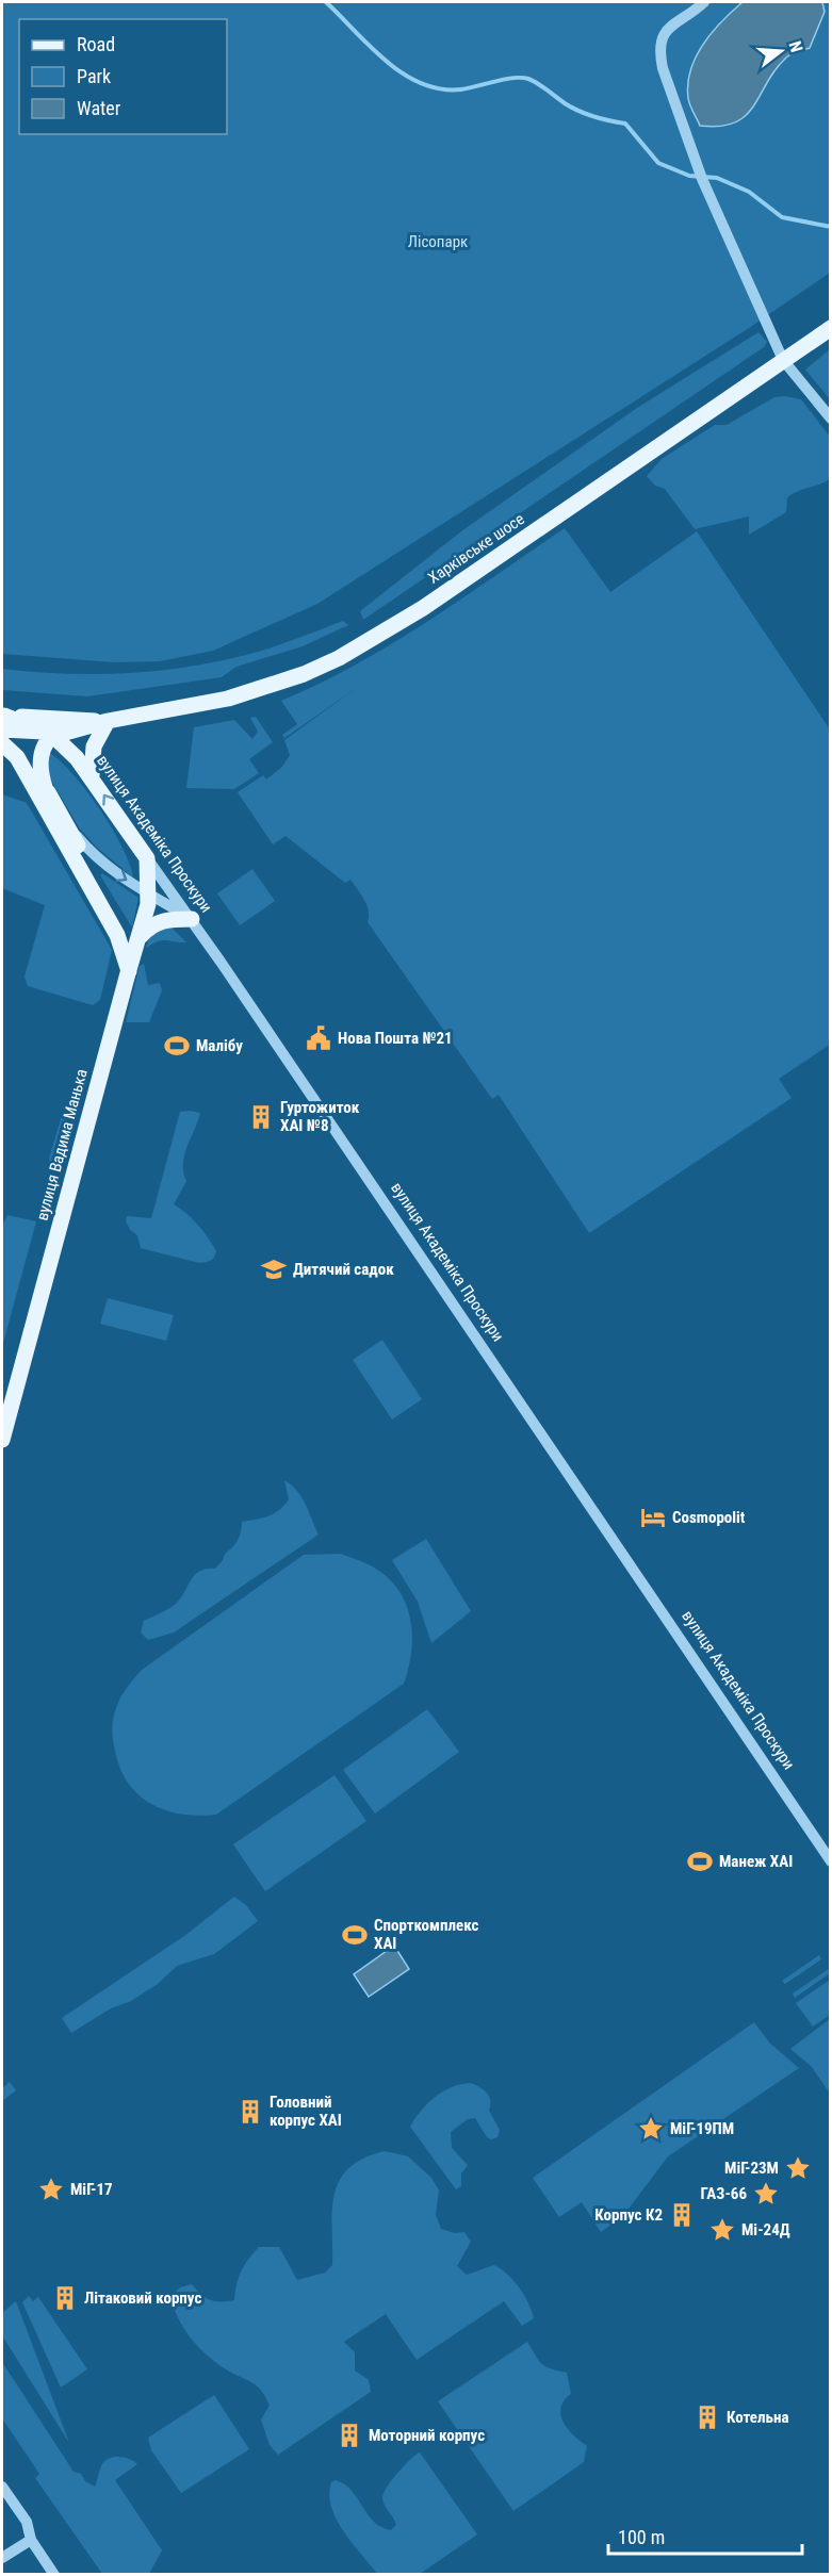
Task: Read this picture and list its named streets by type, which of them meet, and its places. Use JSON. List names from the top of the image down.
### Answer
{
  "streets": {
    "main road": ["Харківське шосе", "вулиця Академіка Проскури", "вулиця Вадима Манька"]
  },
  "crossings": [
    ["Харківське шосе", "вулиця Академіка Проскури"],
    ["вулиця Академіка Проскури", "вулиця Вадима Манька"]
  ],
  "parks": ["Лісопарк"],
  "places": {
    "public building": ["Нова Пошта №21"],
    "sports": ["Малібу", "Манеж ХАІ", "Спорткомплекс ХАІ"],
    "building": [
      "Гуртожиток ХАІ №8",
      "Головний корпус ХАІ",
      "Корпус К2",
      "Літаковий корпус",
      "Котельна",
      "Моторний корпус"
    ],
    "school or university": ["Дитячий садок"],
    "hotel": ["Cosmopolit"],
    "place": [
      "МіГ-19ПМ",
      "МіГ-23М",
      "МіГ-17",
      "ГАЗ-66",
      "Мі-24Д"
    ]
  },
  "legend": ["Road", "Park", "Water"],
  "scale_bar": "100 m",
  "north": "right"
}
